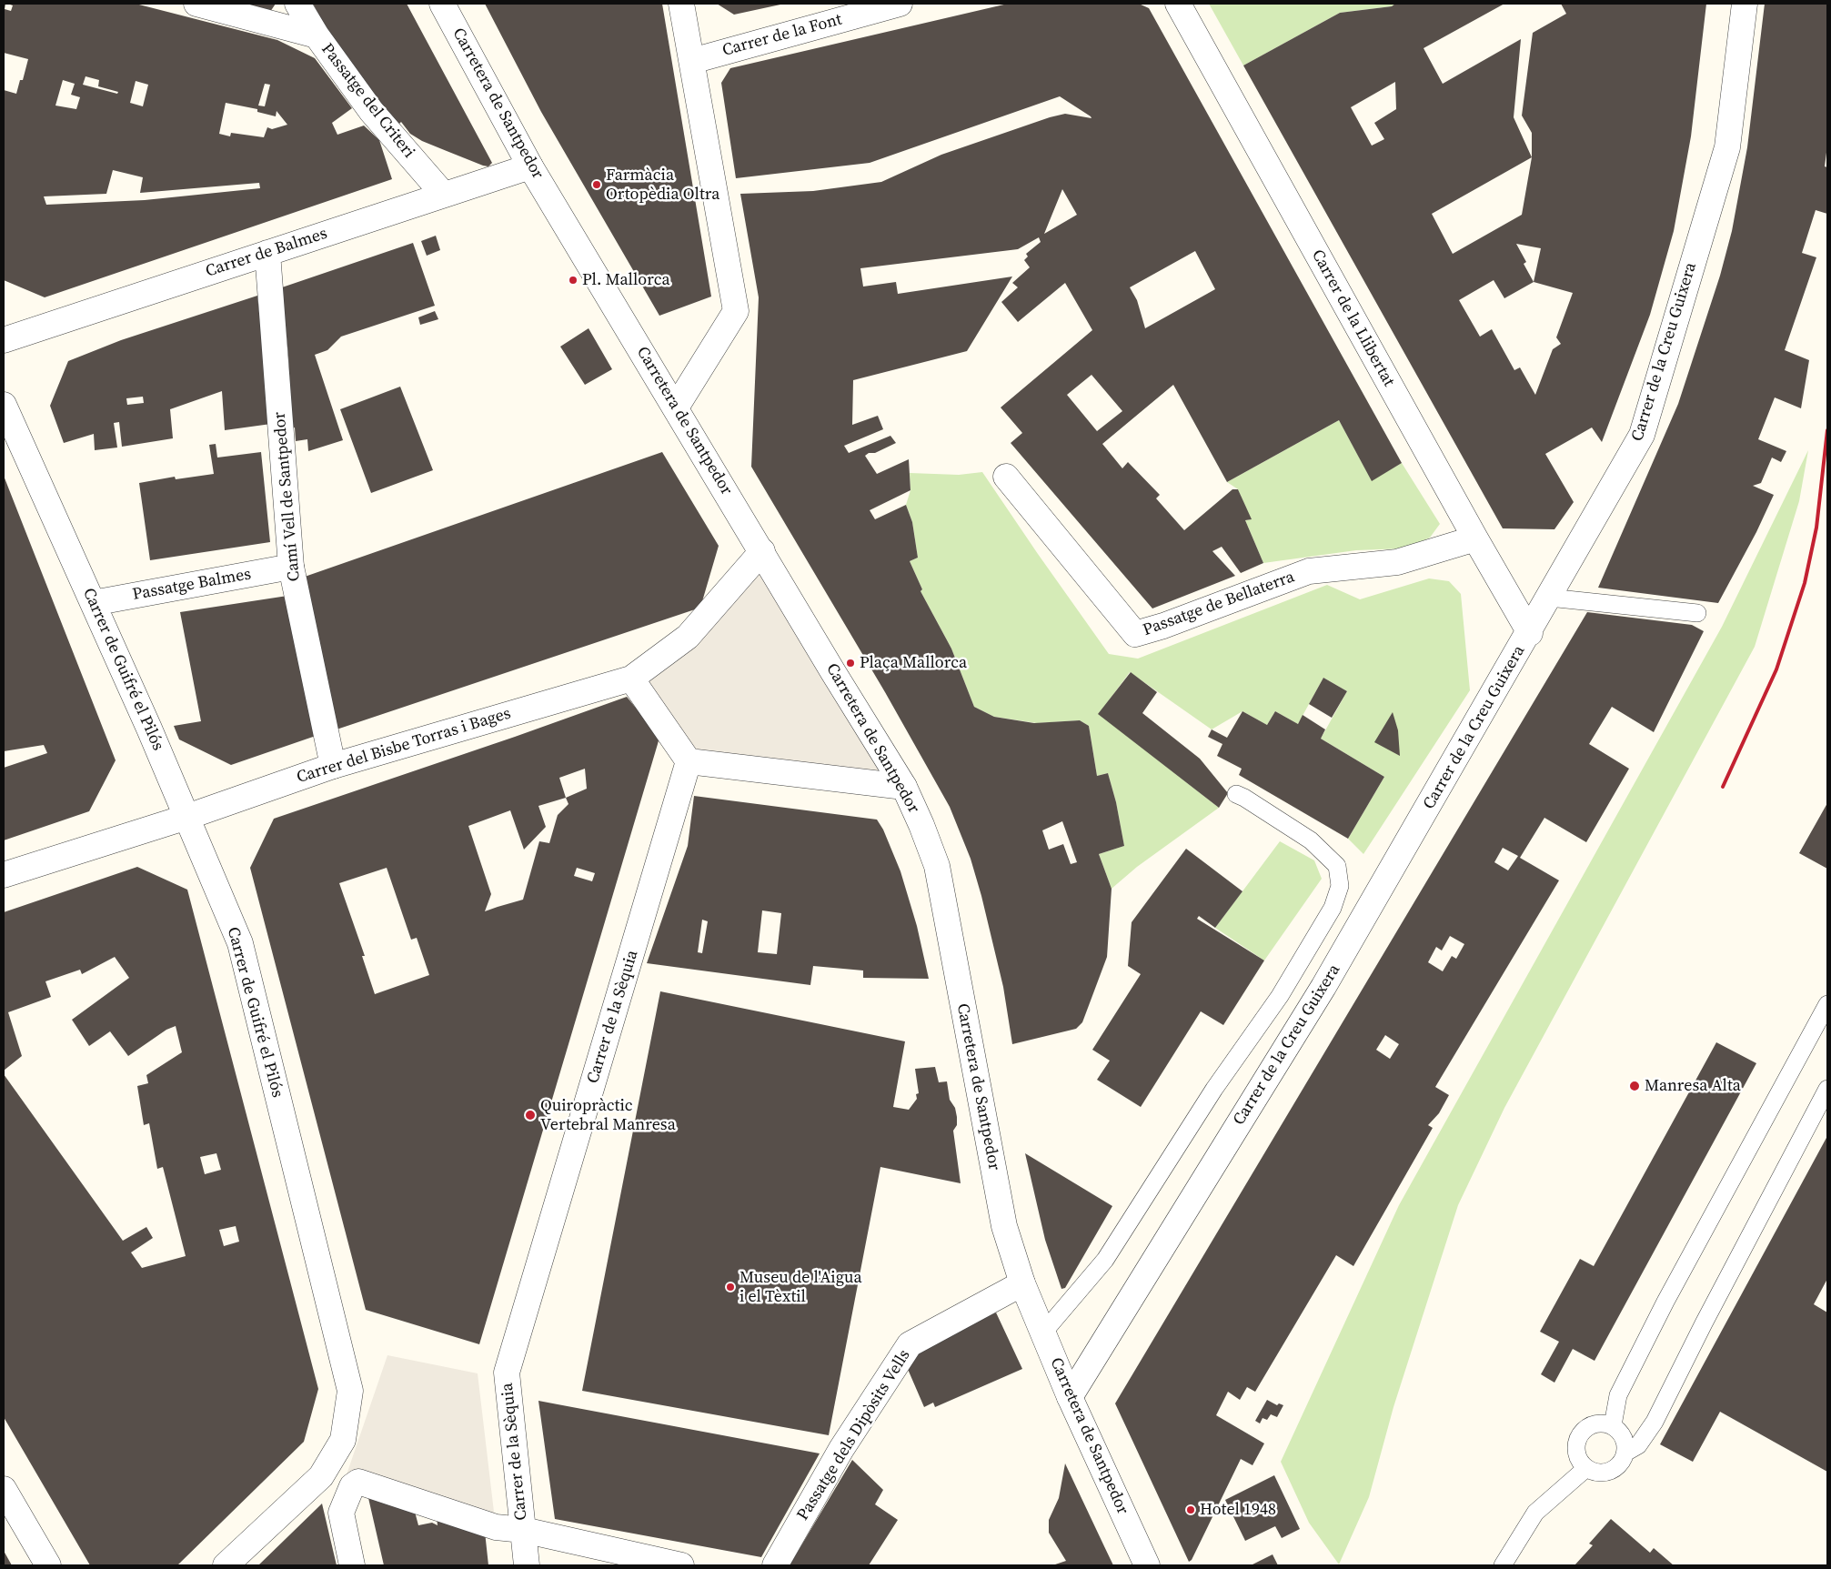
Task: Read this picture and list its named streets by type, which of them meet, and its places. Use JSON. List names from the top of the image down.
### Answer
{
  "streets": {
    "street": [
      "Carrer de la Font",
      "Passatge del Criteri",
      "Carretera de Santpedor",
      "Carrer de Balmes",
      "Carrer de la Llibertat",
      "Carrer de la Creu Guixera",
      "Camí Vell de Santpedor",
      "Passatge Balmes",
      "Passatge de Bellaterra",
      "Carrer de Guifré el Pilós",
      "Carrer del Bisbe Torras i Bages",
      "Carrer de la Sèquia",
      "Passatge dels Dipòsits Vells"
    ]
  },
  "crossings": [
    ["Passatge del Criteri", "Carrer de Balmes"],
    ["Carretera de Santpedor", "Carrer de Balmes"],
    ["Carretera de Santpedor", "Carrer de la Creu Guixera"],
    ["Carretera de Santpedor", "Carrer del Bisbe Torras i Bages"],
    ["Carretera de Santpedor", "Passatge dels Dipòsits Vells"],
    ["Carrer de Balmes", "Camí Vell de Santpedor"],
    ["Carrer de la Llibertat", "Carrer de la Creu Guixera"],
    ["Carrer de la Llibertat", "Passatge de Bellaterra"],
    ["Camí Vell de Santpedor", "Passatge Balmes"],
    ["Camí Vell de Santpedor", "Carrer del Bisbe Torras i Bages"],
    ["Passatge Balmes", "Carrer de Guifré el Pilós"],
    ["Carrer de Guifré el Pilós", "Carrer del Bisbe Torras i Bages"]
  ],
  "places": [
    "Farmàcia Ortopèdia Oltra",
    "Pl. Mallorca",
    "Plaça Mallorca",
    "Manresa Alta",
    "Quiropràctic Vertebral Manresa",
    "Museu de l'Aigua i el Tèxtil",
    "Hotel 1948"
  ]
}
